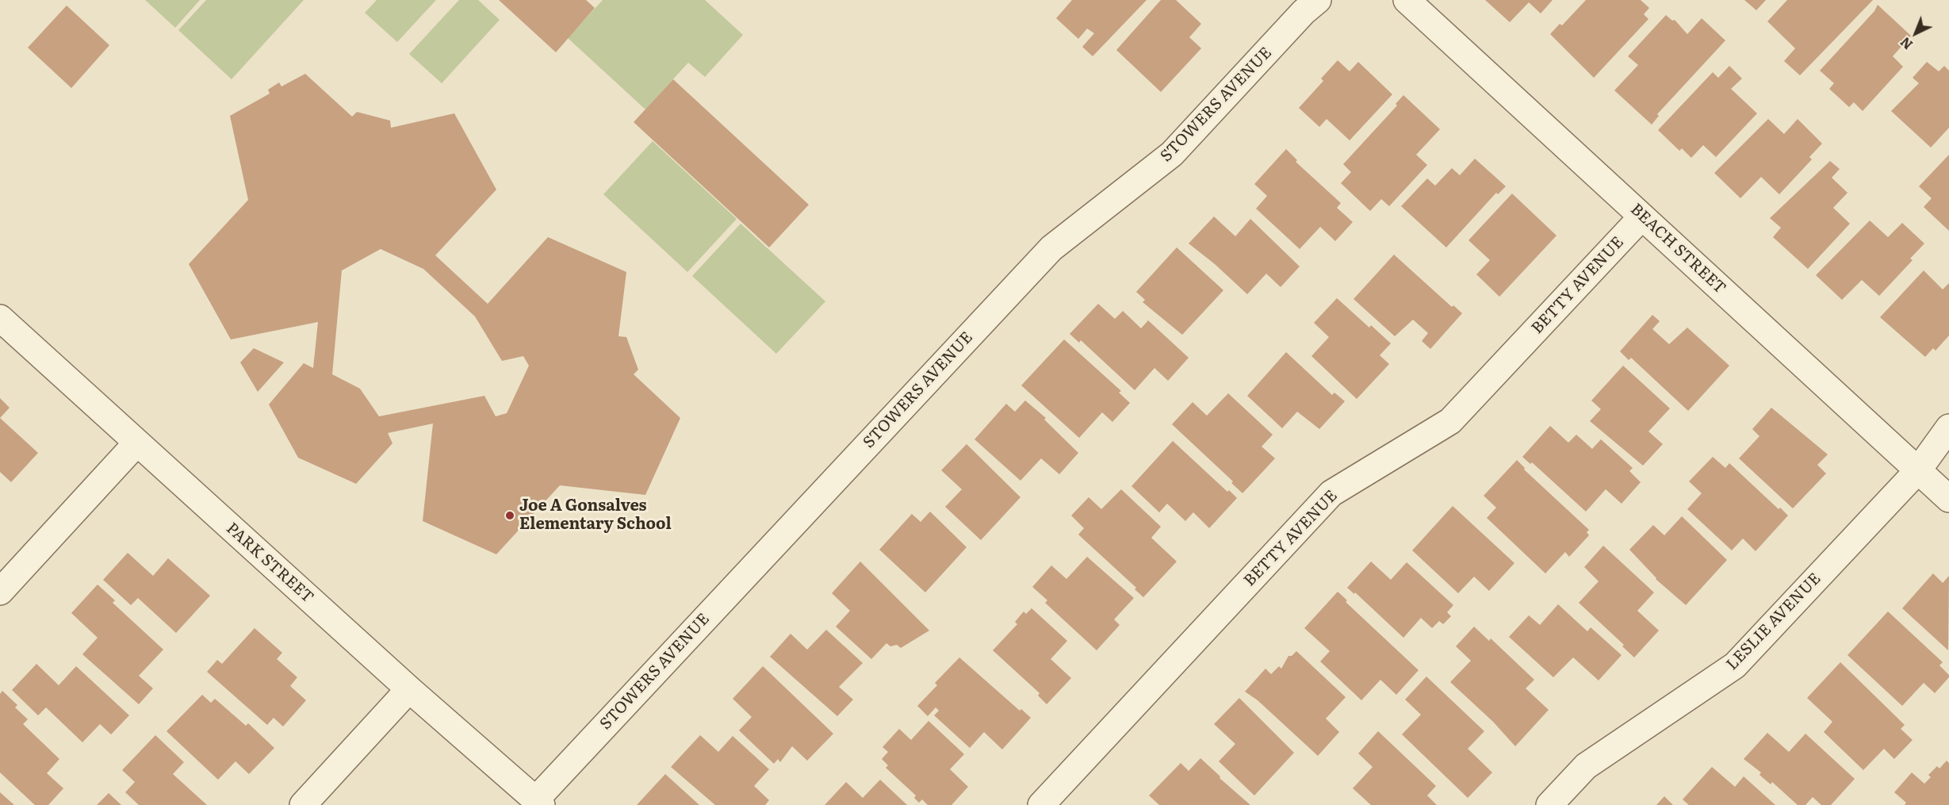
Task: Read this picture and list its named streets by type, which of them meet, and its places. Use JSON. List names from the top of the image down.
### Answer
{
  "streets": {
    "street": [
      "STOWERS AVENUE",
      "BEACH STREET",
      "BETTY AVENUE",
      "PARK STREET",
      "LESLIE AVENUE"
    ]
  },
  "crossings": [
    ["STOWERS AVENUE", "PARK STREET"],
    ["BEACH STREET", "BETTY AVENUE"],
    ["BEACH STREET", "LESLIE AVENUE"]
  ],
  "places": ["Joe A Gonsalves Elementary School"],
  "north": "bottom left"
}
